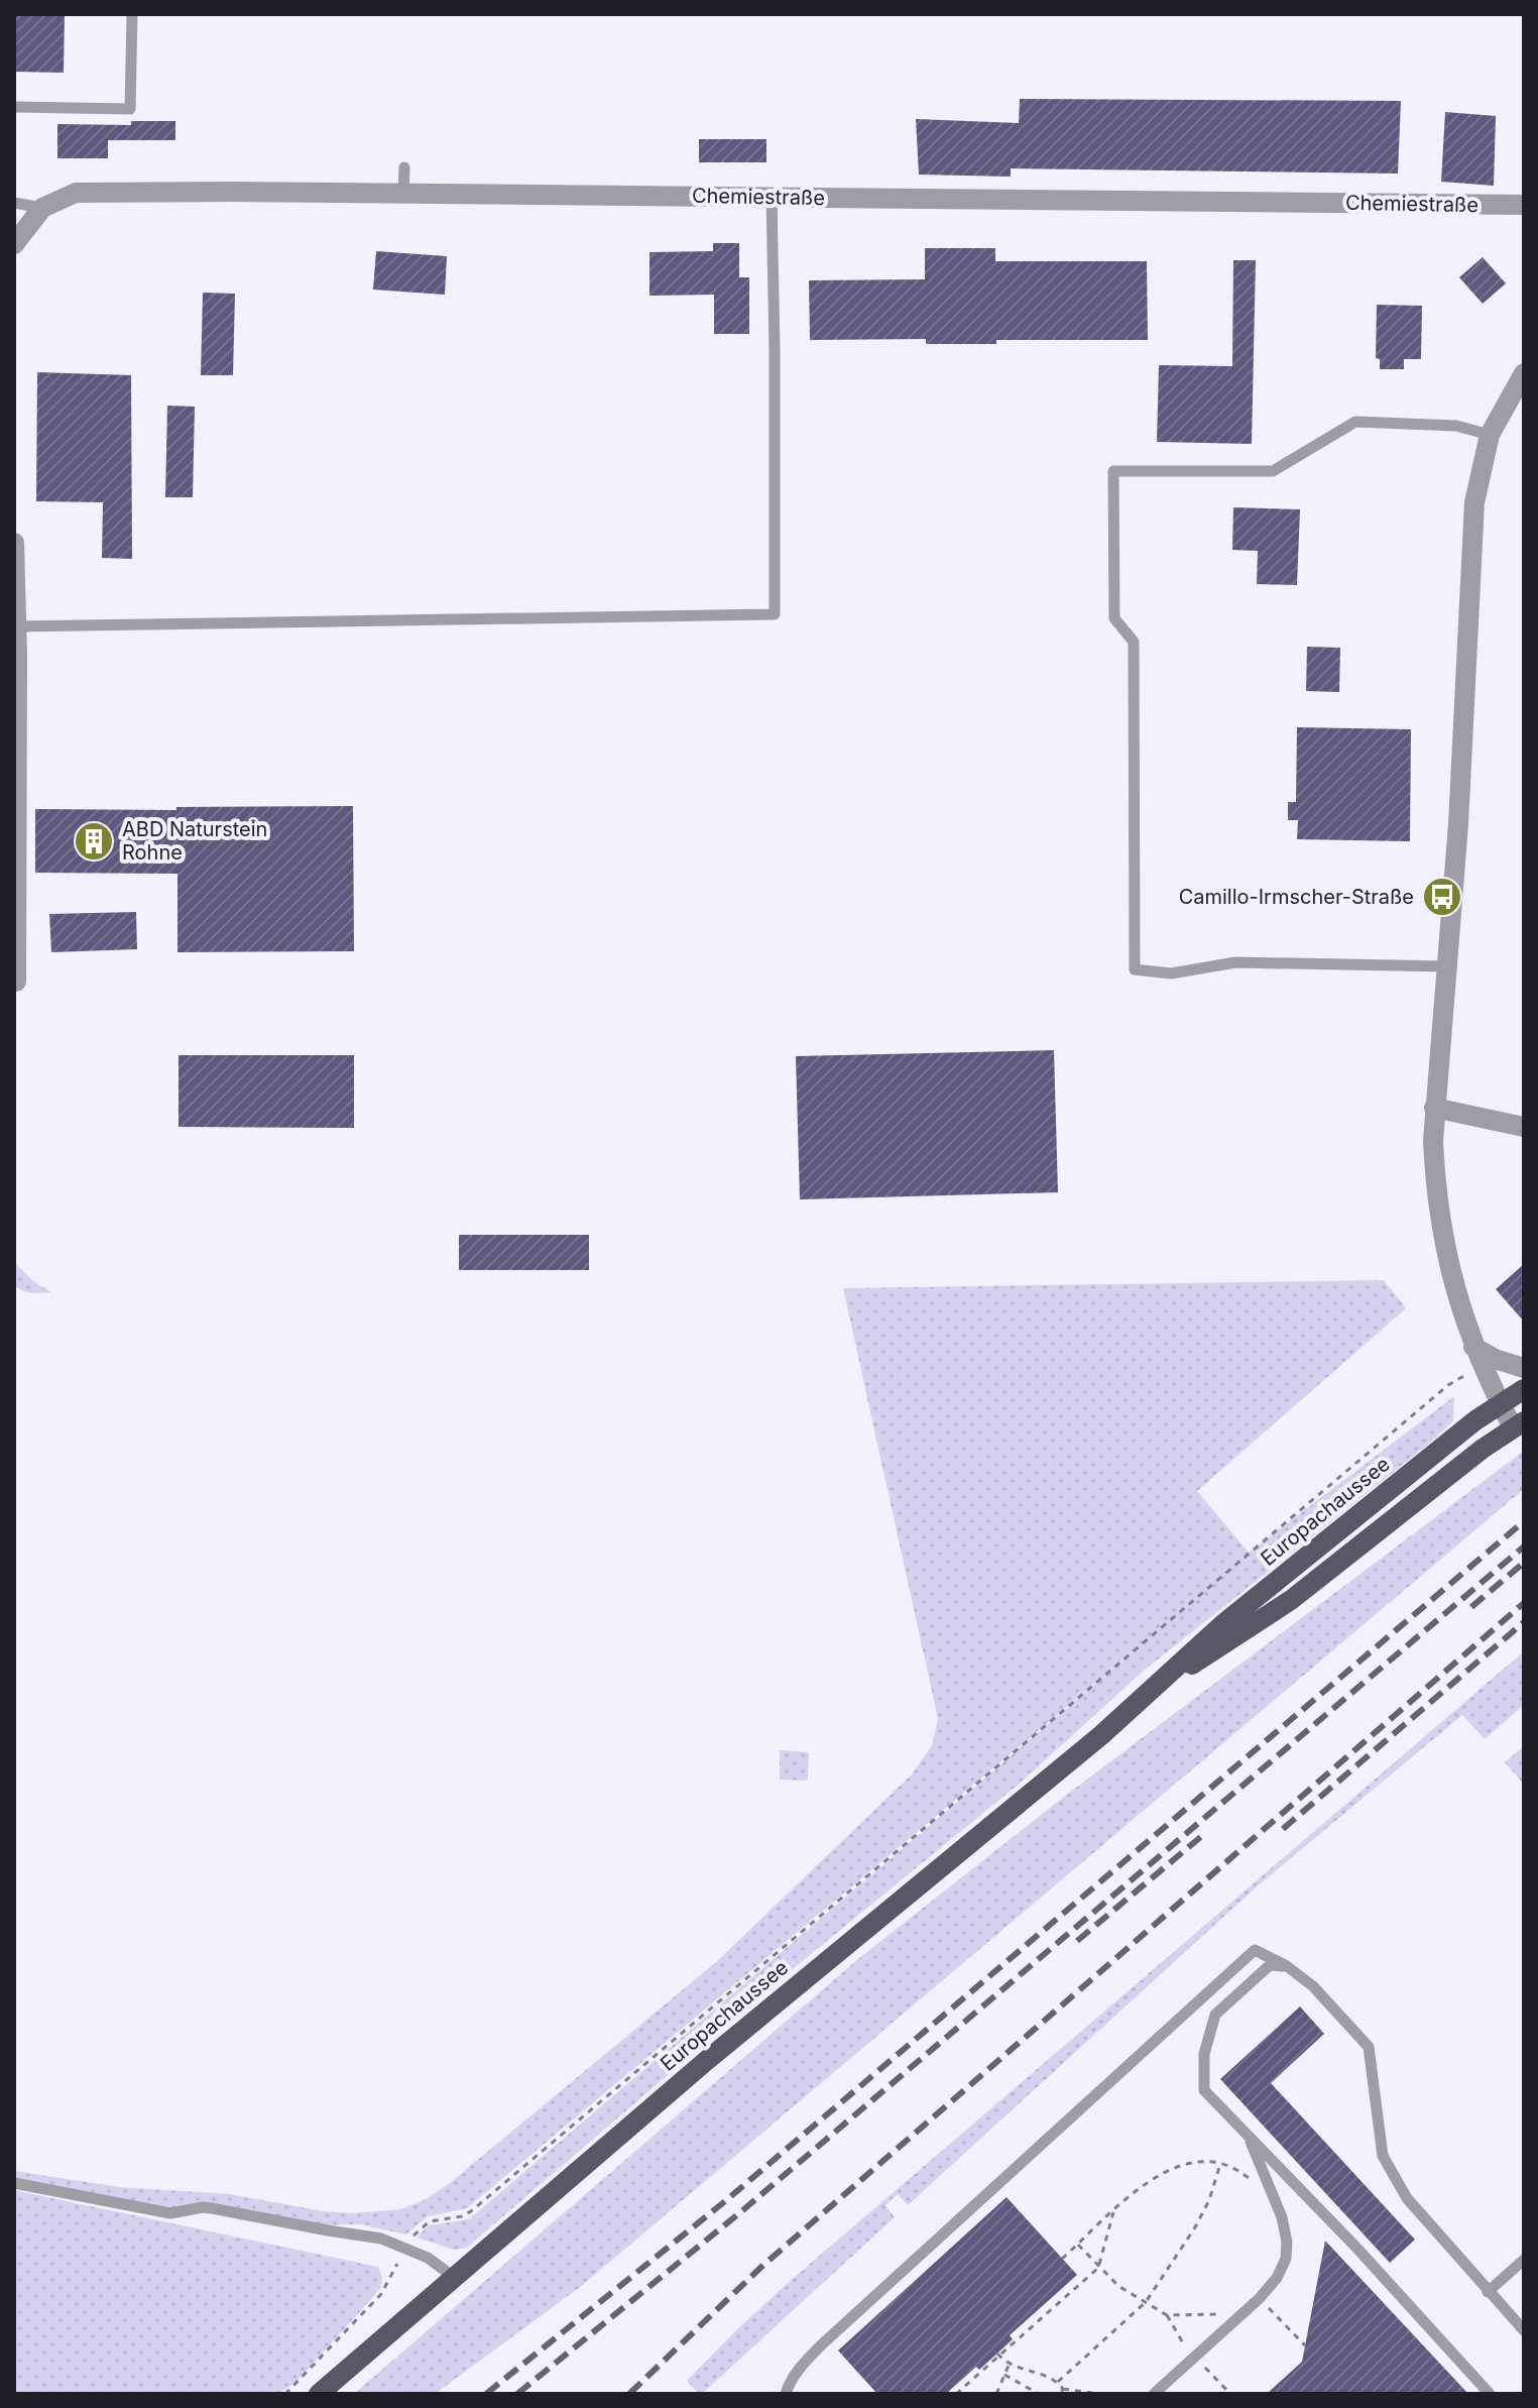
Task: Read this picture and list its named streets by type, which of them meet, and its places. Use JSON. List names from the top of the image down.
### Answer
{
  "streets": {
    "main road": ["Europachaussee"],
    "street": ["Chemiestraße"]
  },
  "places": {
    "building": ["ABD Naturstein Rohne"],
    "bus stop": ["Camillo-Irmscher-Straße"]
  }
}
